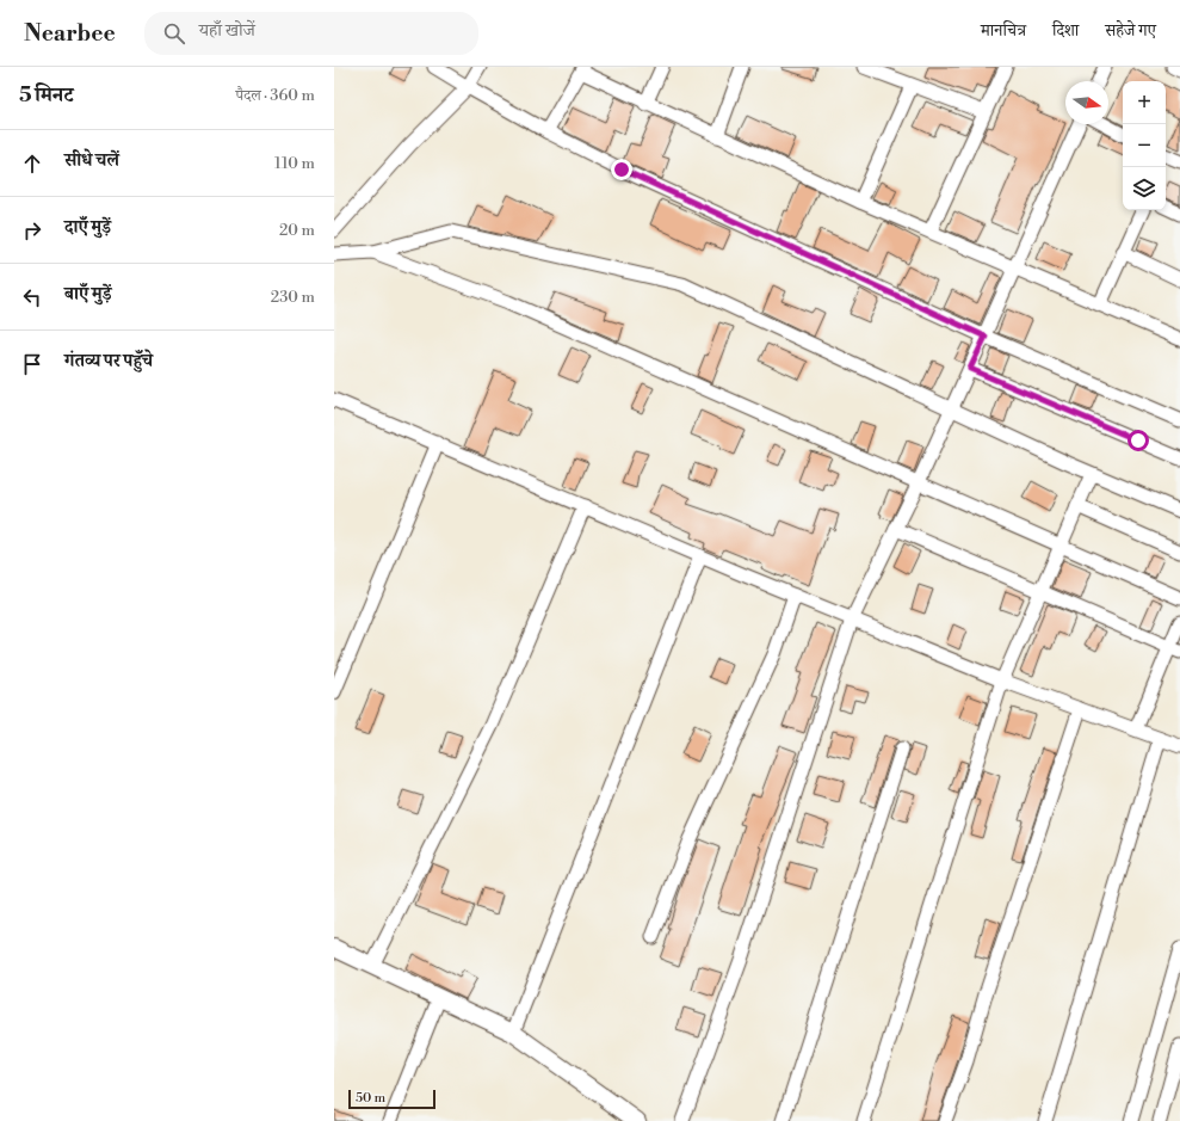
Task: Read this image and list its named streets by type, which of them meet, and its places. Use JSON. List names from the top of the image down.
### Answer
{
  "scale_bar": "50 m",
  "north": "right",
  "page": {
    "header": "Nearbee",
    "search": "यहाँ खोजें",
    "nav": ["मानचित्र", "दिशा", "सहेजे गए"],
    "heading": ["5 मिनट", "पैदल · 360 m"],
    "map_buttons": ["+", "−"],
    "list": [
      ["सीधे चलें", "110 m"],
      ["दाएँ मुड़ें", "20 m"],
      ["बाएँ मुड़ें", "230 m"],
      "गंतव्य पर पहुँचे"
    ],
    "scale": "50 m"
  }
}
